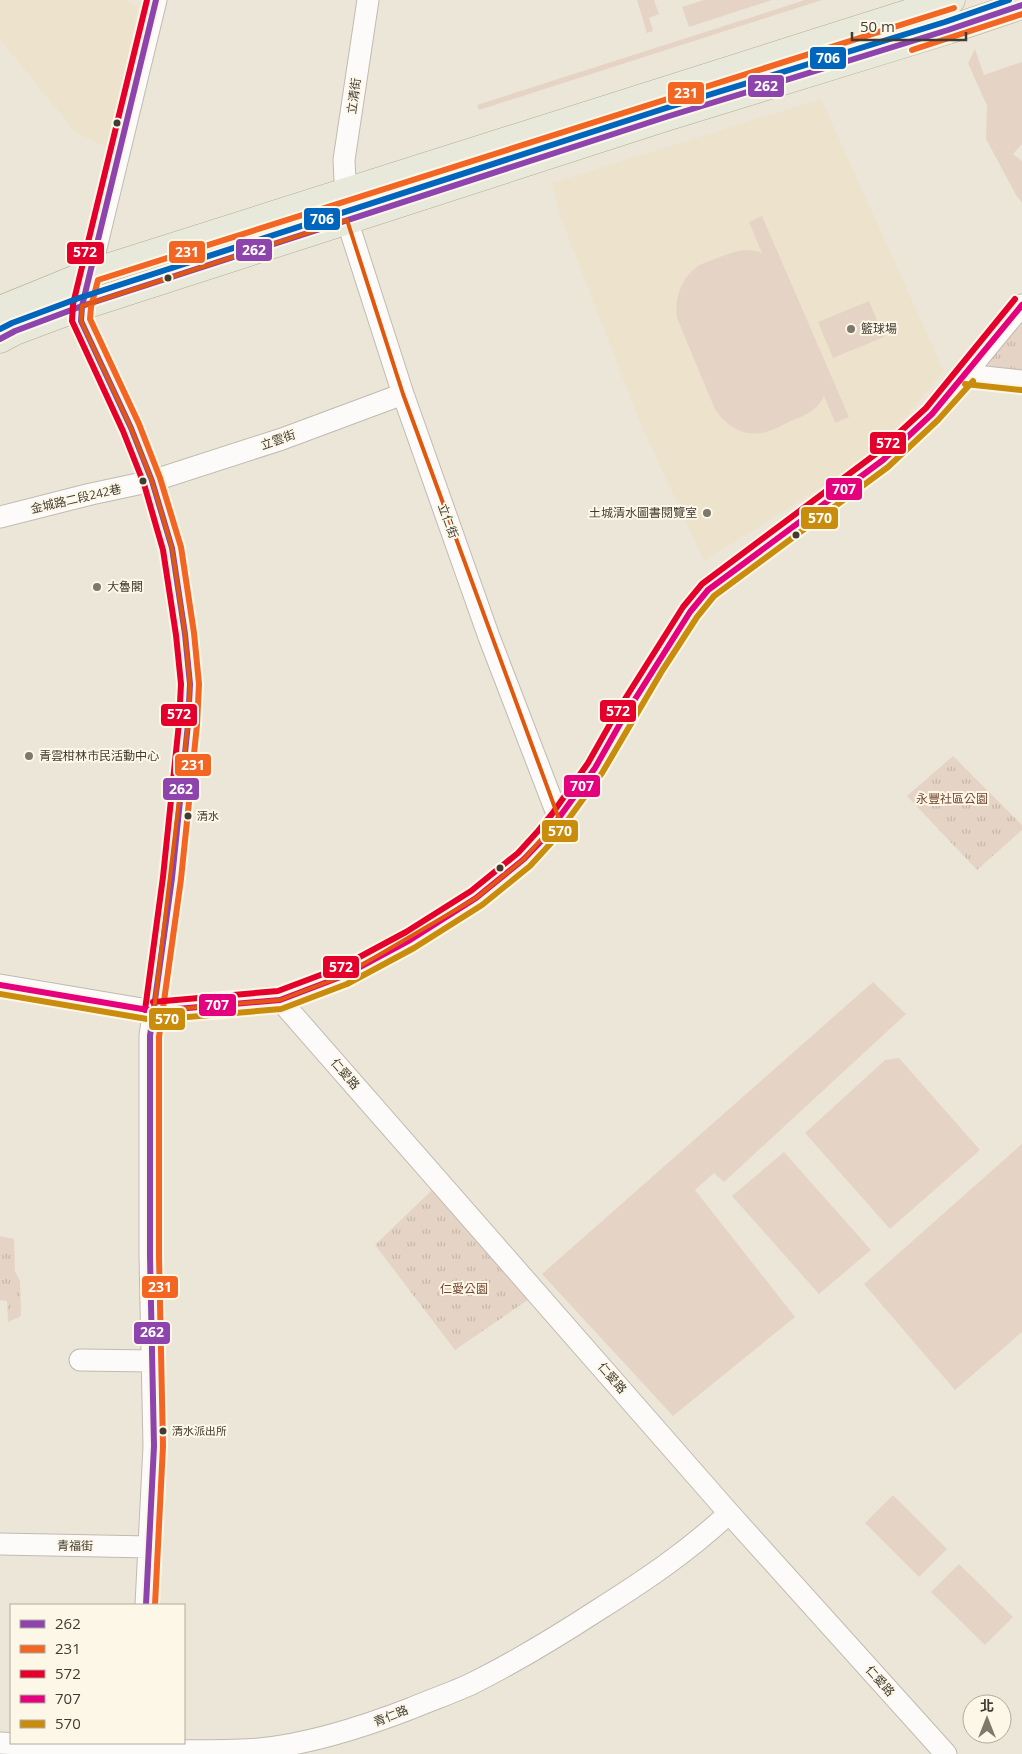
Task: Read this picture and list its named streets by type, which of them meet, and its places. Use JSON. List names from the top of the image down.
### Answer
{
  "streets": {
    "street": [
      "立清街",
      "立雲街",
      "金城路二段242巷",
      "立仁街",
      "仁愛路",
      "青福街",
      "青仁路"
    ]
  },
  "crossings": [
    ["立清街", "立仁街"],
    ["立雲街", "金城路二段242巷"],
    ["立雲街", "立仁街"],
    ["仁愛路", "青仁路"]
  ],
  "parks": ["永豐社區公園", "仁愛公園"],
  "places": [
    "籃球場",
    "土城清水圖書閱覽室",
    "大魯閣",
    "青雲柑林市民活動中心",
    "清水",
    "清水派出所"
  ],
  "lines": [
    "transit line 262",
    "transit line 572",
    "transit line 706",
    "transit line 231",
    "transit line 707",
    "transit line 570"
  ],
  "legend": [
    "262",
    "231",
    "572",
    "707",
    "570"
  ],
  "scale_bar": "50 m",
  "north": "top"
}
